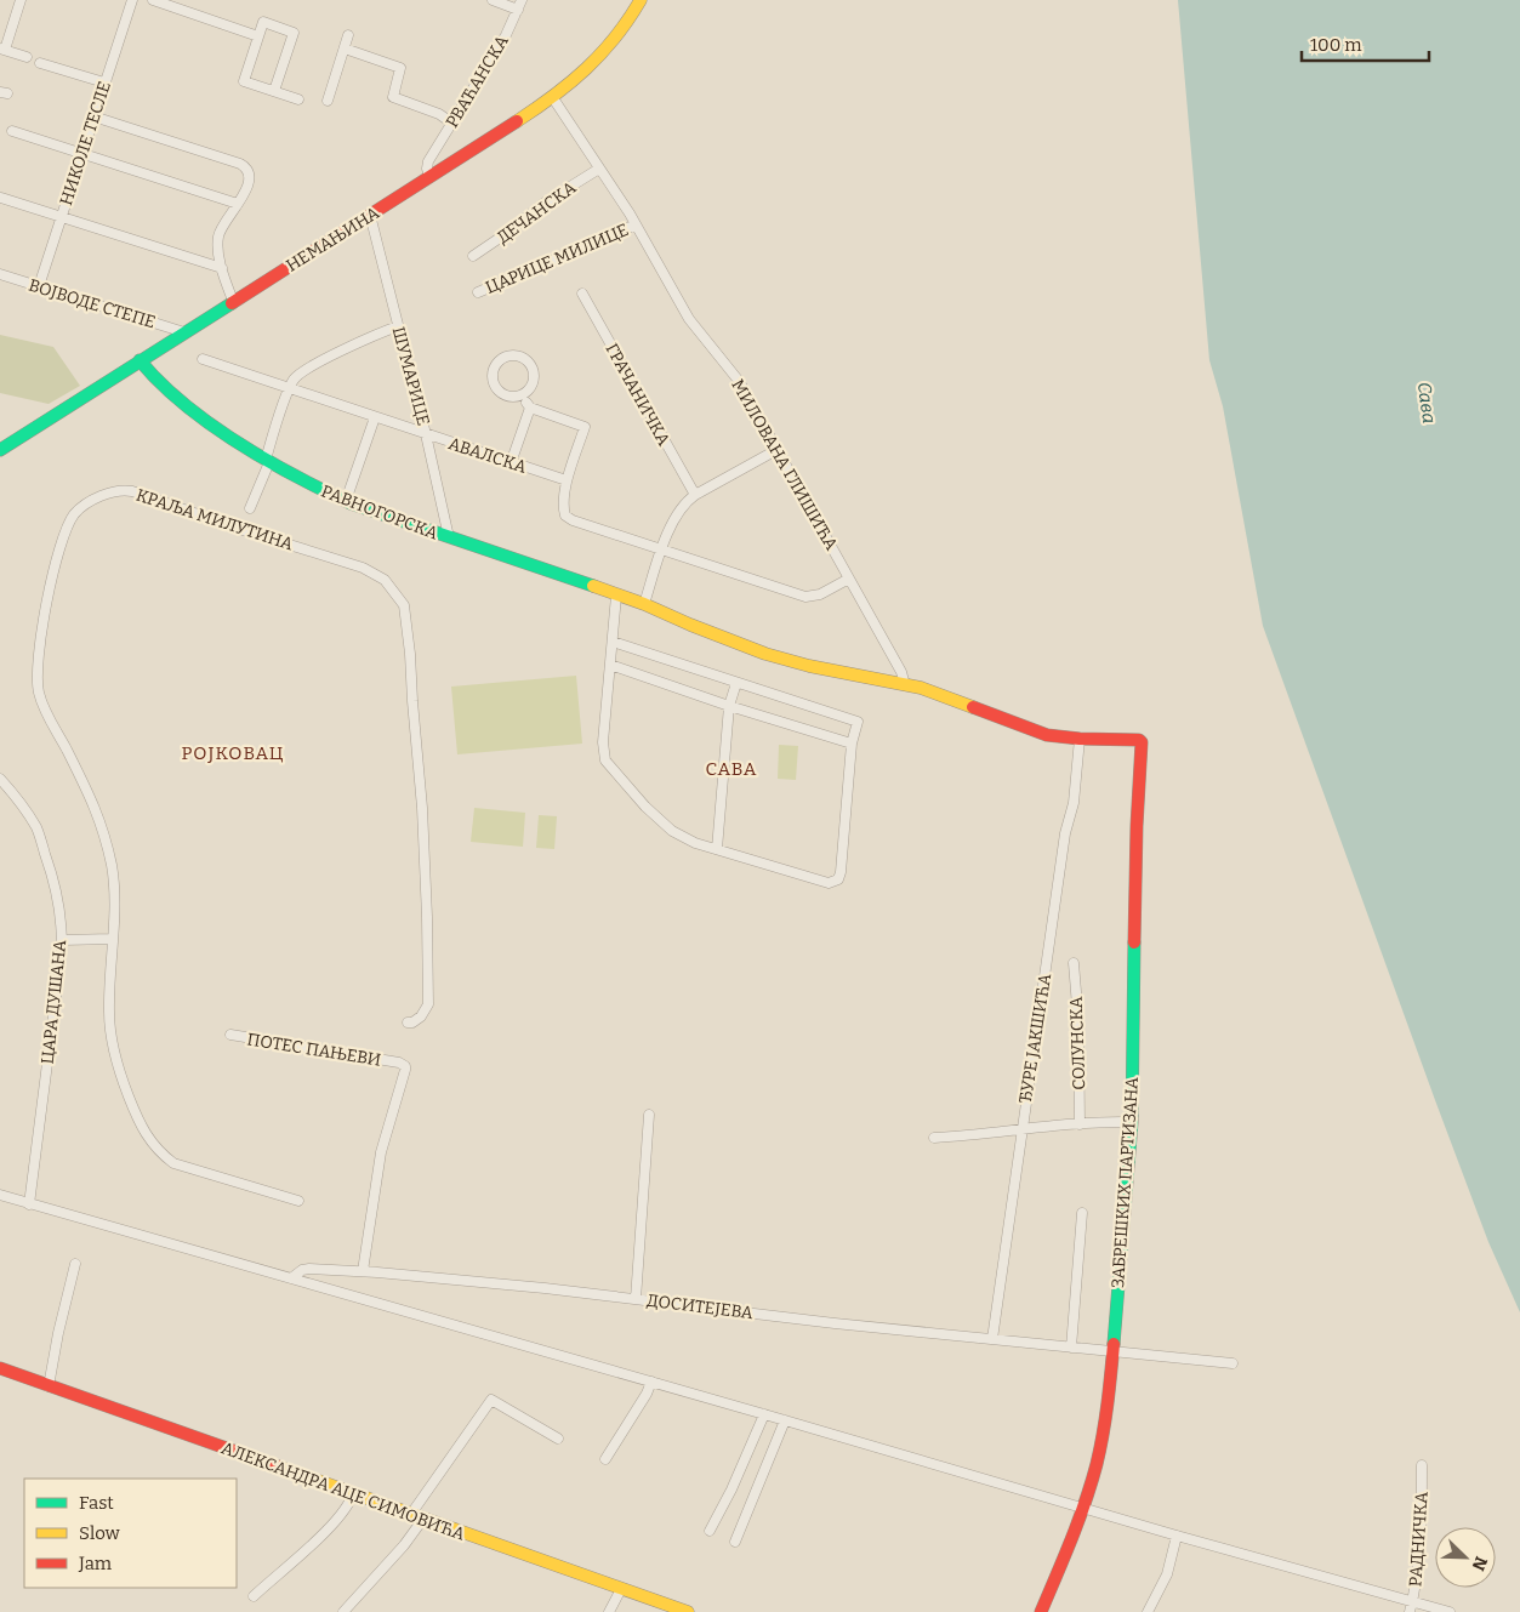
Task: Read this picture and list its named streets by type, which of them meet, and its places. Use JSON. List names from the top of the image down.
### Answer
{
  "streets": {
    "street": [
      "РВАЋАНСКА",
      "НИКОЛЕ ТЕСЛЕ",
      "ДЕЧАНСКА",
      "НЕМАЊИНА",
      "ЦАРИЦЕ МИЛИЦЕ",
      "ВОЈВОДЕ СТЕПЕ",
      "ШУМАРИЦЕ",
      "ГРАЧАНИЧКА",
      "АВАЛСКА",
      "МИЛОВАНА ГЛИШИЋА",
      "РАВНОГОРСКА",
      "КРАЉА МИЛУТИНА",
      "ЦАРА ДУШАНА",
      "ЂУРЕ ЈАКШИЋА",
      "СОЛУНСКА",
      "ПОТЕС ПАЊЕВИ",
      "ЗАБРЕШКИХ ПАРТИЗАНА",
      "ДОСИТЕЈЕВА",
      "АЛЕКСАНДРА АЦЕ СИМОВИЋА",
      "РАДНИЧКА"
    ]
  },
  "crossings": [
    ["РВАЋАНСКА", "НЕМАЊИНА"],
    ["НИКОЛЕ ТЕСЛЕ", "ВОЈВОДЕ СТЕПЕ"],
    ["ДЕЧАНСКА", "МИЛОВАНА ГЛИШИЋА"],
    ["НЕМАЊИНА", "ВОЈВОДЕ СТЕПЕ"],
    ["НЕМАЊИНА", "ШУМАРИЦЕ"],
    ["НЕМАЊИНА", "МИЛОВАНА ГЛИШИЋА"],
    ["НЕМАЊИНА", "РАВНОГОРСКА"],
    ["ЦАРИЦЕ МИЛИЦЕ", "МИЛОВАНА ГЛИШИЋА"],
    ["ШУМАРИЦЕ", "АВАЛСКА"],
    ["ШУМАРИЦЕ", "РАВНОГОРСКА"],
    ["МИЛОВАНА ГЛИШИЋА", "РАВНОГОРСКА"],
    ["РАВНОГОРСКА", "ЂУРЕ ЈАКШИЋА"],
    ["РАВНОГОРСКА", "ЗАБРЕШКИХ ПАРТИЗАНА"],
    ["ЂУРЕ ЈАКШИЋА", "ДОСИТЕЈЕВА"],
    ["ПОТЕС ПАЊЕВИ", "ДОСИТЕЈЕВА"],
    ["ЗАБРЕШКИХ ПАРТИЗАНА", "ДОСИТЕЈЕВА"]
  ],
  "districts": ["РОЈКОВАЦ", "САВА"],
  "water": ["Сава"],
  "legend": ["Fast", "Slow", "Jam"],
  "scale_bar": "100 m",
  "north": "bottom right"
}
